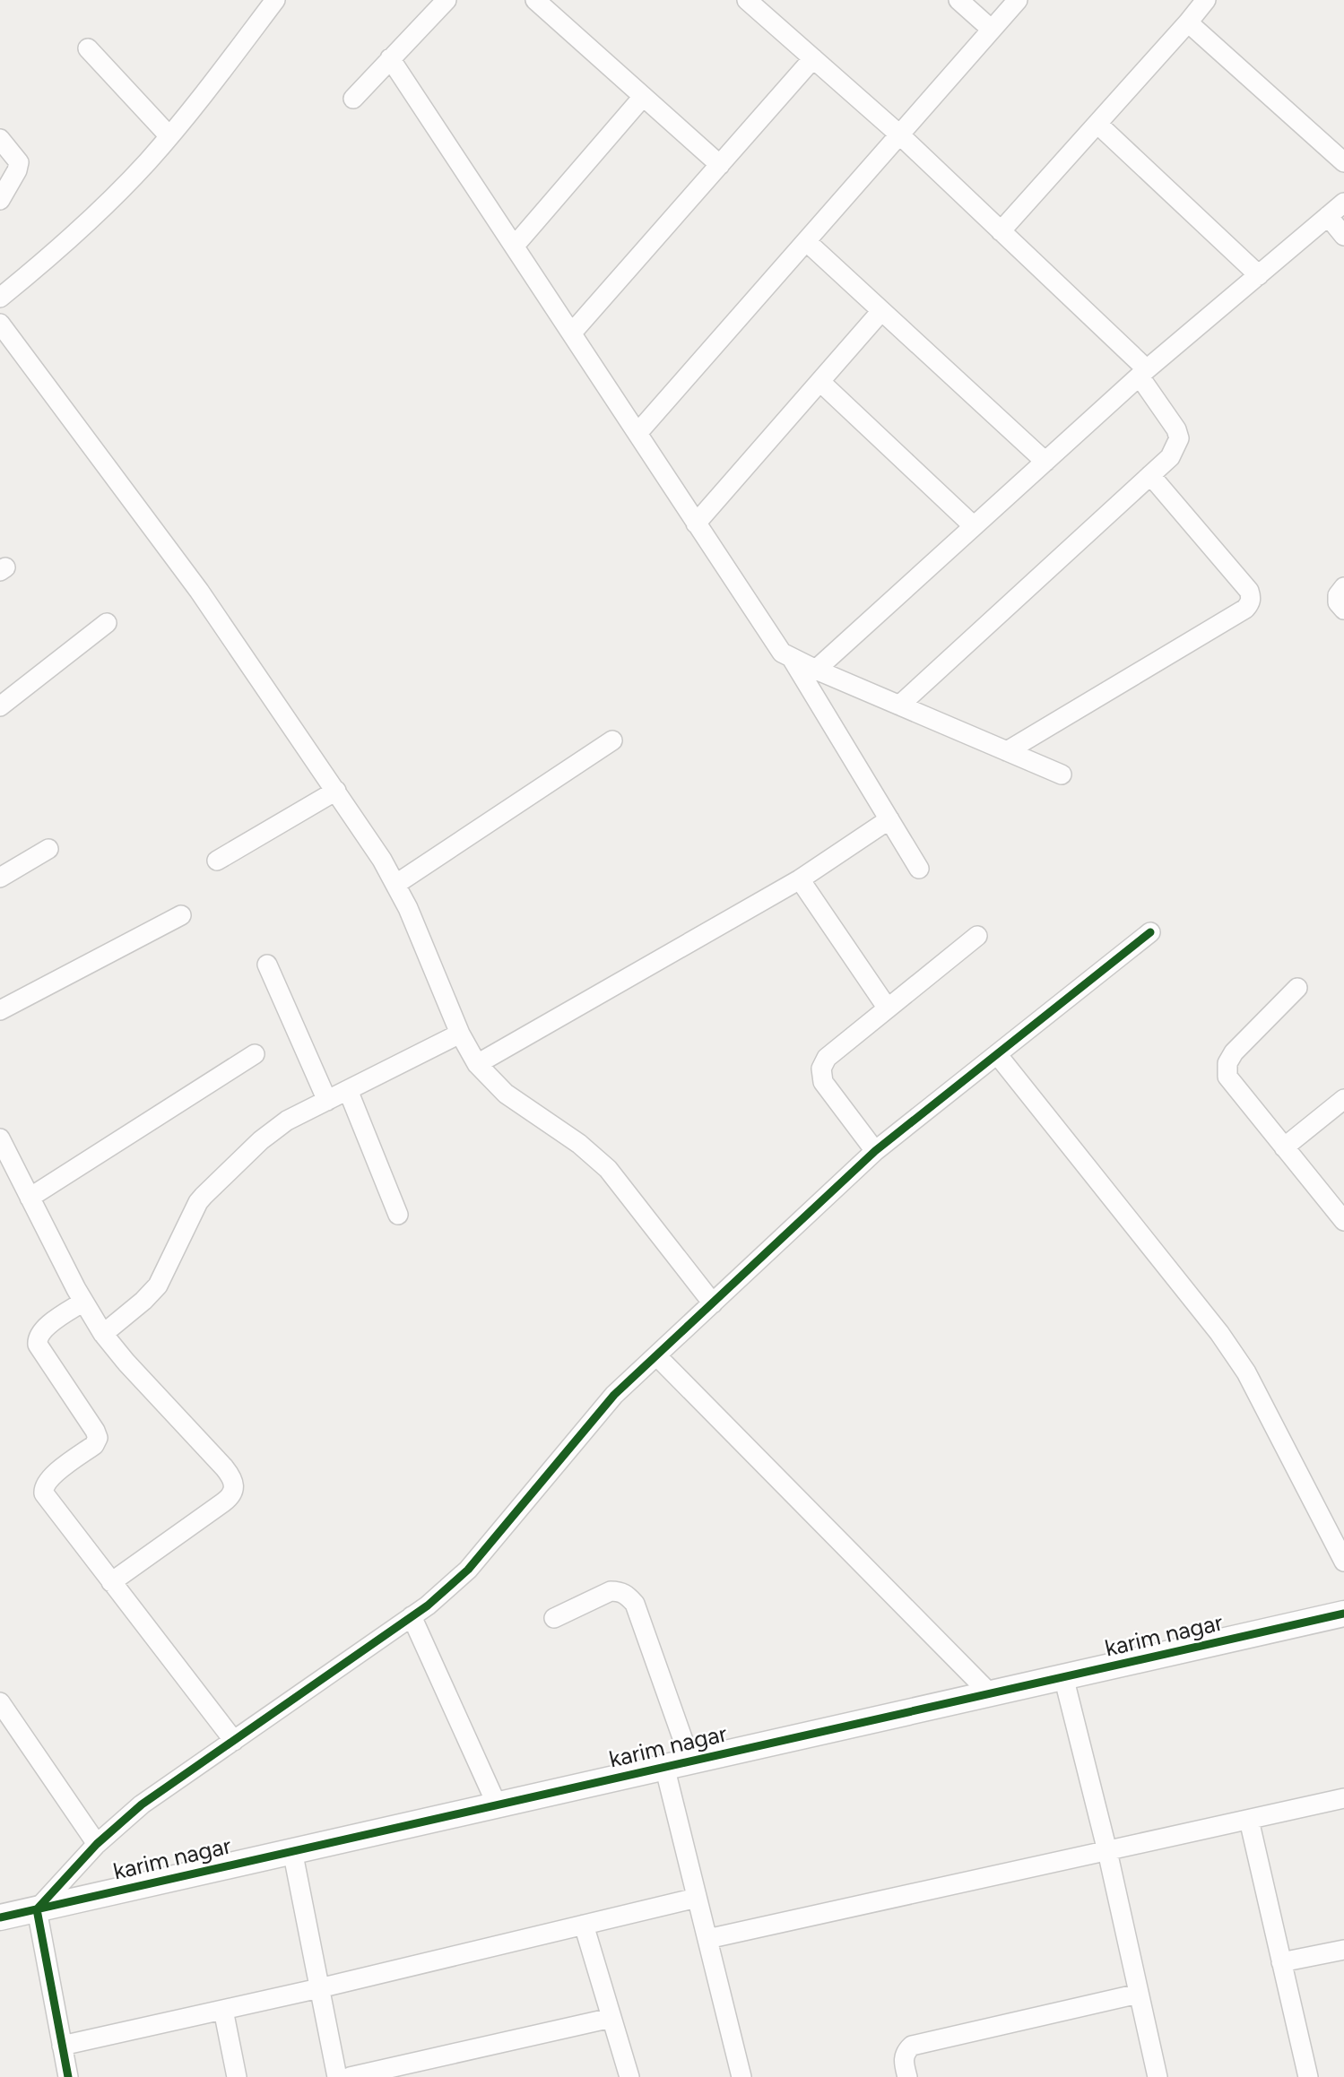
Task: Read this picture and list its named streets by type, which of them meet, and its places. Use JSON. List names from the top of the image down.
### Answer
{
  "streets": {
    "street": ["karim nagar"]
  }
}
